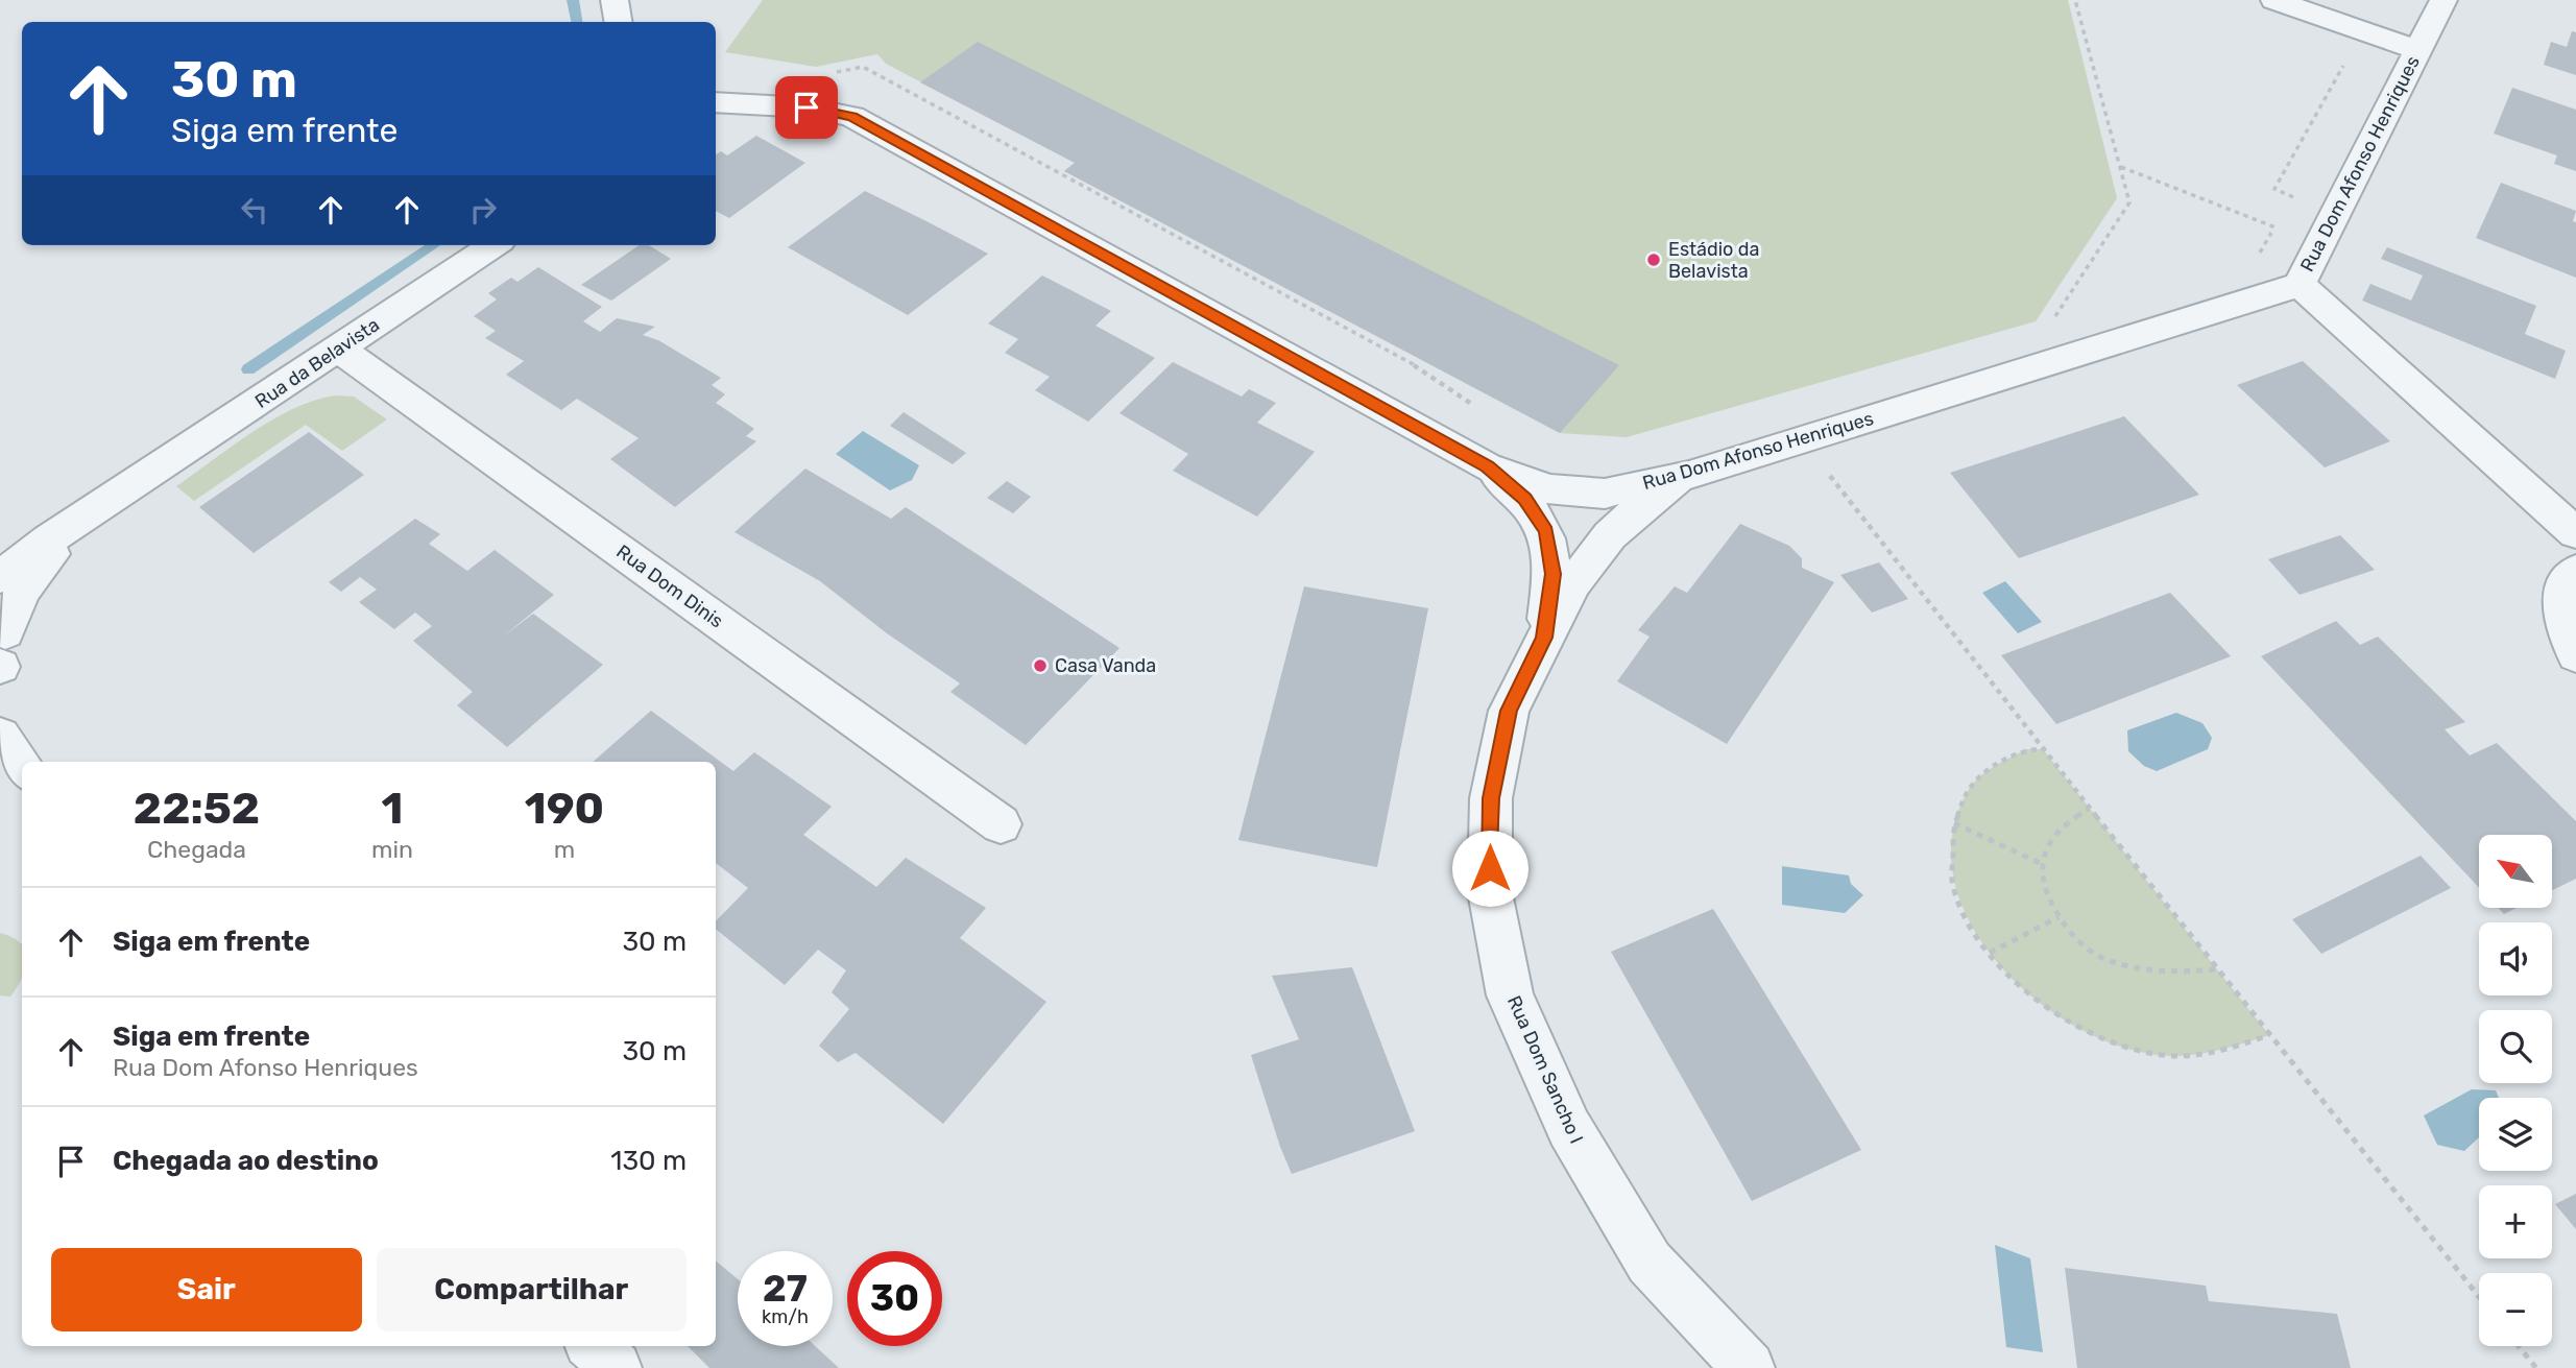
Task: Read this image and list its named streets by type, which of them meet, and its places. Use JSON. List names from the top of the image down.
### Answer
{
  "streets": {
    "street": [
      "Rua Dom Afonso Henriques",
      "Rua da Belavista",
      "Rua Dom Dinis",
      "Rua Dom Sancho I"
    ]
  },
  "crossings": [
    ["Rua Dom Afonso Henriques", "Rua Dom Sancho I"],
    ["Rua da Belavista", "Rua Dom Dinis"]
  ],
  "places": ["Estádio da Belavista", "Casa Vanda"],
  "north": "top left",
  "page": {
    "turn": ["30 m", "Siga em frente"],
    "eta": [
      "22:52",
      "Chegada",
      "1",
      "min",
      "190",
      "m"
    ],
    "map_buttons": ["+", "−"],
    "list": [
      {
        "name": "Siga em frente",
        "value": "30 m"
      },
      {
        "name": "Siga em frente",
        "note": "Rua Dom Afonso Henriques",
        "value": "30 m"
      },
      {
        "name": "Chegada ao destino",
        "value": "130 m"
      }
    ],
    "buttons": ["Sair", "Compartilhar"],
    "speed": "27 km/h",
    "limit": "30"
  }
}
